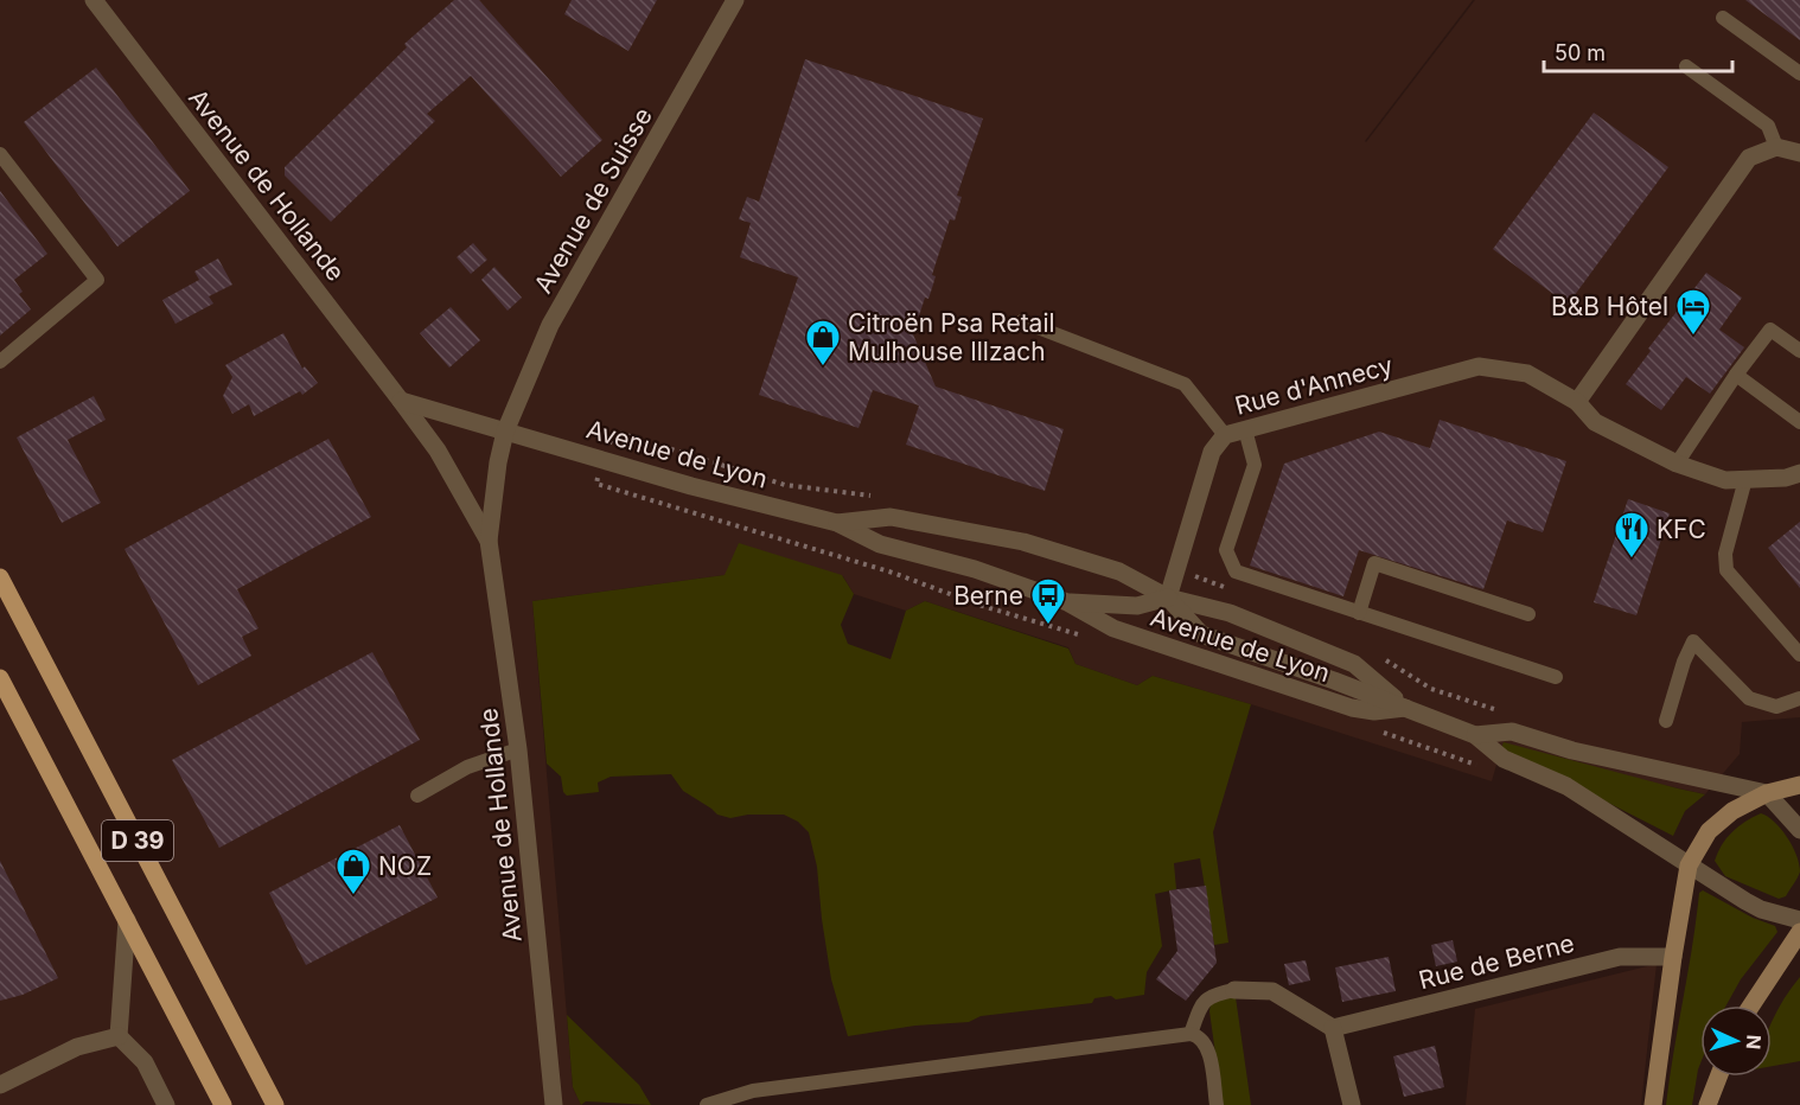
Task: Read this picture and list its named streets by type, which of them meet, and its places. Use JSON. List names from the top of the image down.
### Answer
{
  "streets": {
    "main road": ["D 39"],
    "street": [
      "Avenue de Hollande",
      "Avenue de Suisse",
      "Rue d'Annecy",
      "Avenue de Lyon",
      "Rue de Berne"
    ]
  },
  "crossings": [
    ["Avenue de Hollande", "Avenue de Suisse"],
    ["Avenue de Hollande", "Avenue de Lyon"],
    ["Avenue de Suisse", "Avenue de Lyon"],
    ["Rue d'Annecy", "Avenue de Lyon"]
  ],
  "places": {
    "hotel": ["B&B Hôtel"],
    "shop": ["Citroën Psa Retail Mulhouse Illzach", "NOZ"],
    "restaurant": ["KFC"],
    "bus stop": ["Berne"]
  },
  "scale_bar": "50 m",
  "north": "right"
}
